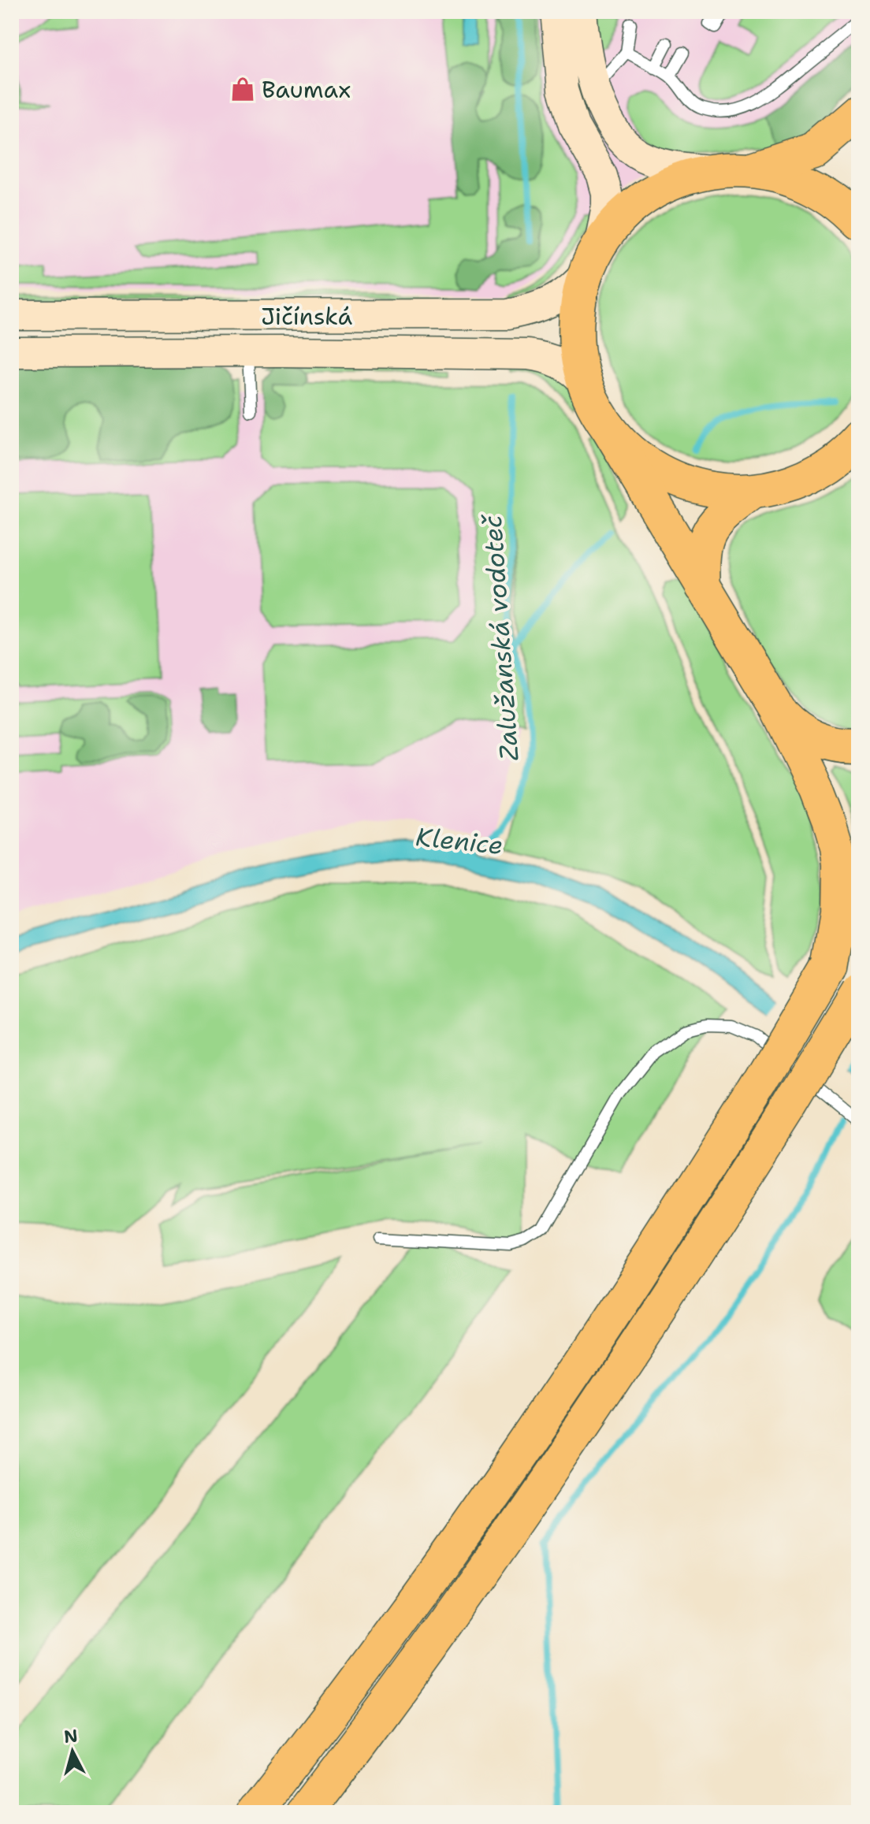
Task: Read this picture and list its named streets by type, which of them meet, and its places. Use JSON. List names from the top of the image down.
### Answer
{
  "streets": {
    "main road": ["Jičínská"]
  },
  "water": ["Zalužanská vodoteč", "Klenice"],
  "places": {
    "shop": ["Baumax"]
  },
  "north": "top"
}
